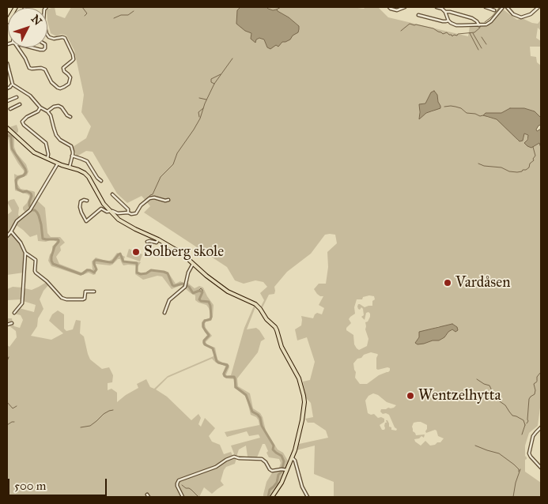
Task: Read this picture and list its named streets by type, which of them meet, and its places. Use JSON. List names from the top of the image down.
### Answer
{
  "places": ["Solberg skole", "Vardåsen", "Wentzelhytta"],
  "scale_bar": "500 m",
  "north": "top right"
}
